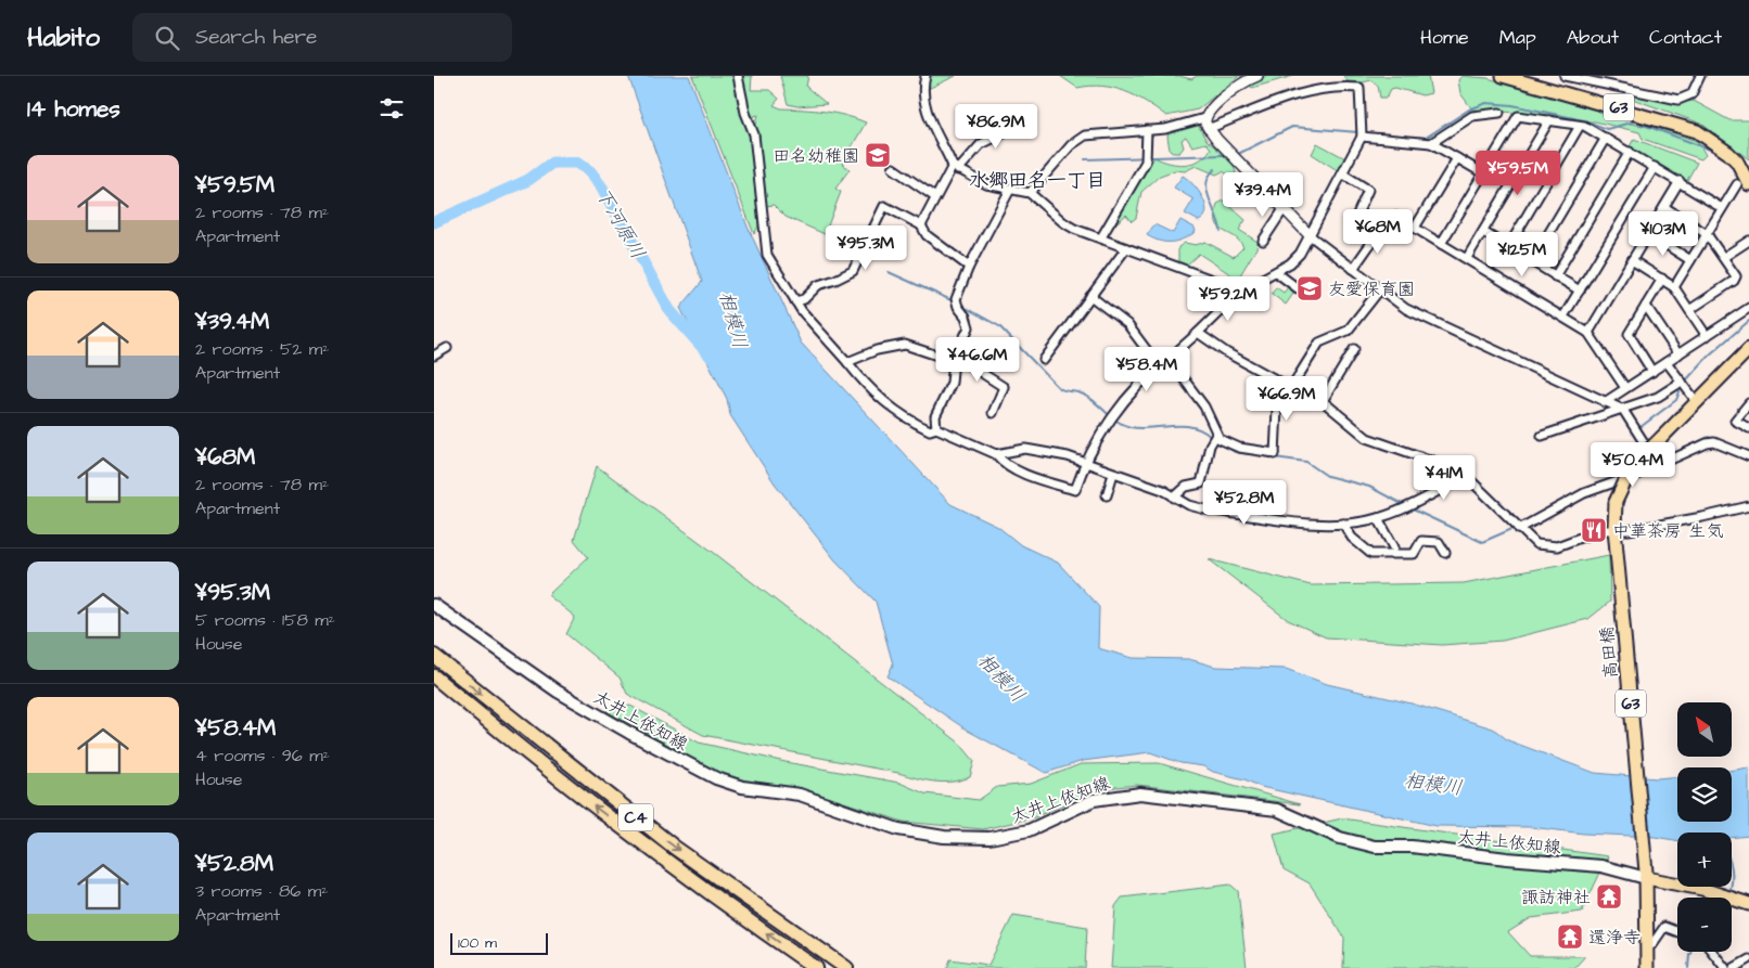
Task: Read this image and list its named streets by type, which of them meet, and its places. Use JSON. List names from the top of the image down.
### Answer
{
  "streets": {
    "highway": ["C4"],
    "main road": ["63", "高田橋", "太井上依知線"]
  },
  "crossings": [
    ["63", "高田橋"],
    ["高田橋", "太井上依知線"]
  ],
  "districts": ["水郷田名一丁目"],
  "water": ["下河原川", "相模川"],
  "places": {
    "school or university": ["田名幼稚園", "友愛保育園"],
    "restaurant": ["中華茶房 生気"],
    "temple": ["諏訪神社", "還浄寺"]
  },
  "scale_bar": "100 m",
  "north": "top left",
  "page": {
    "header": "Habito",
    "search": "Search here",
    "nav": [
      "Home",
      "Map",
      "About",
      "Contact"
    ],
    "heading": "14 homes",
    "price": [
      "¥86.9M",
      "¥59.5M",
      "¥39.4M",
      "¥68M",
      "¥103M",
      "¥95.3M",
      "¥125M",
      "¥59.2M",
      "¥46.6M",
      "¥58.4M",
      "¥66.9M",
      "¥50.4M",
      "¥41M",
      "¥52.8M"
    ],
    "list": [
      {
        "name": "¥59.5M",
        "note": "2 rooms · 78 m² · Apartment"
      },
      {
        "name": "¥39.4M",
        "note": "2 rooms · 52 m² · Apartment"
      },
      {
        "name": "¥68M",
        "note": "2 rooms · 78 m² · Apartment"
      },
      {
        "name": "¥95.3M",
        "note": "5 rooms · 158 m² · House"
      },
      {
        "name": "¥58.4M",
        "note": "4 rooms · 96 m² · House"
      },
      {
        "name": "¥52.8M",
        "note": "3 rooms · 86 m² · Apartment"
      }
    ],
    "map_buttons": ["+", "−"],
    "scale": "100 m"
  }
}
